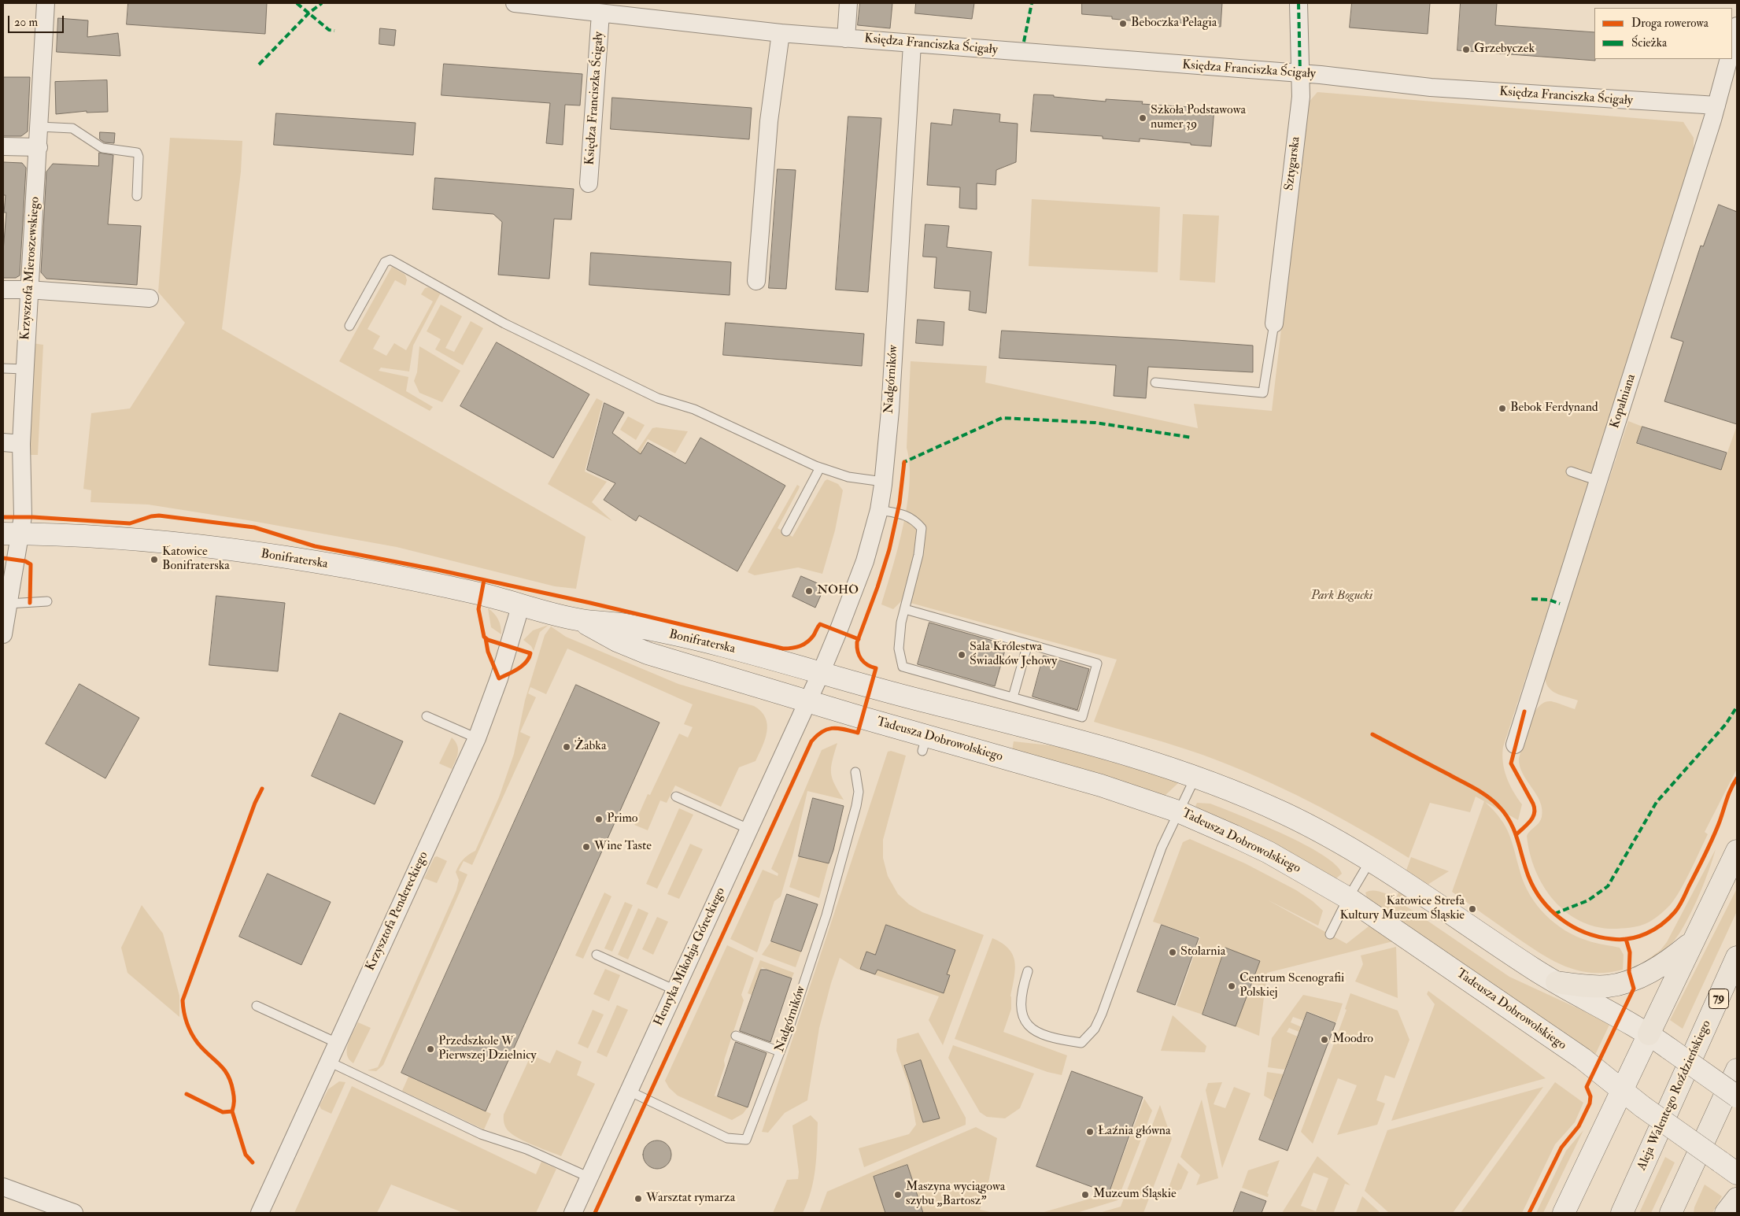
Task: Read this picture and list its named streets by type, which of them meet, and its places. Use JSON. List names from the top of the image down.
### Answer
{
  "streets": {
    "main road": ["79", "Aleja Walentego Roździeńskiego"],
    "street": [
      "Księdza Franciszka Ścigały",
      "Sztygarska",
      "Krzysztofa Mieroszewskiego",
      "Nadgórników",
      "Kopalniana",
      "Bonifraterska",
      "Tadeusza Dobrowolskiego",
      "Krzysztofa Pendereckiego",
      "Henryka Mikołaja Góreckiego"
    ]
  },
  "crossings": [
    ["Księdza Franciszka Ścigały", "Sztygarska"],
    ["Księdza Franciszka Ścigały", "Nadgórników"],
    ["Księdza Franciszka Ścigały", "Kopalniana"],
    ["Krzysztofa Mieroszewskiego", "Bonifraterska"],
    ["Nadgórników", "Bonifraterska"],
    ["Nadgórników", "Tadeusza Dobrowolskiego"],
    ["Nadgórników", "Henryka Mikołaja Góreckiego"],
    ["Bonifraterska", "Tadeusza Dobrowolskiego"],
    ["Bonifraterska", "Krzysztofa Pendereckiego"],
    ["Bonifraterska", "Henryka Mikołaja Góreckiego"],
    ["Tadeusza Dobrowolskiego", "Henryka Mikołaja Góreckiego"]
  ],
  "parks": ["Park Bogucki"],
  "places": [
    "Beboczka Pelagia",
    "Grzebyczek",
    "Szkoła Podstawowa numer 39",
    "Bebok Ferdynand",
    "Katowice Bonifraterska",
    "NOHO",
    "Sala Królestwa Świadków Jehowy",
    "Żabka",
    "Primo",
    "Wine Taste",
    "Katowice Strefa Kultury Muzeum Śląskie",
    "Stolarnia",
    "Centrum Scenografii Polskiej",
    "Moodro",
    "Przedszkole W Pierwszej Dzielnicy",
    "Łaźnia główna",
    "Maszyna wyciągowa szybu „Bartosz”",
    "Muzeum Śląskie",
    "Warsztat rymarza"
  ],
  "legend": ["Droga rowerowa", "Ścieżka"],
  "scale_bar": "20 m"
}
